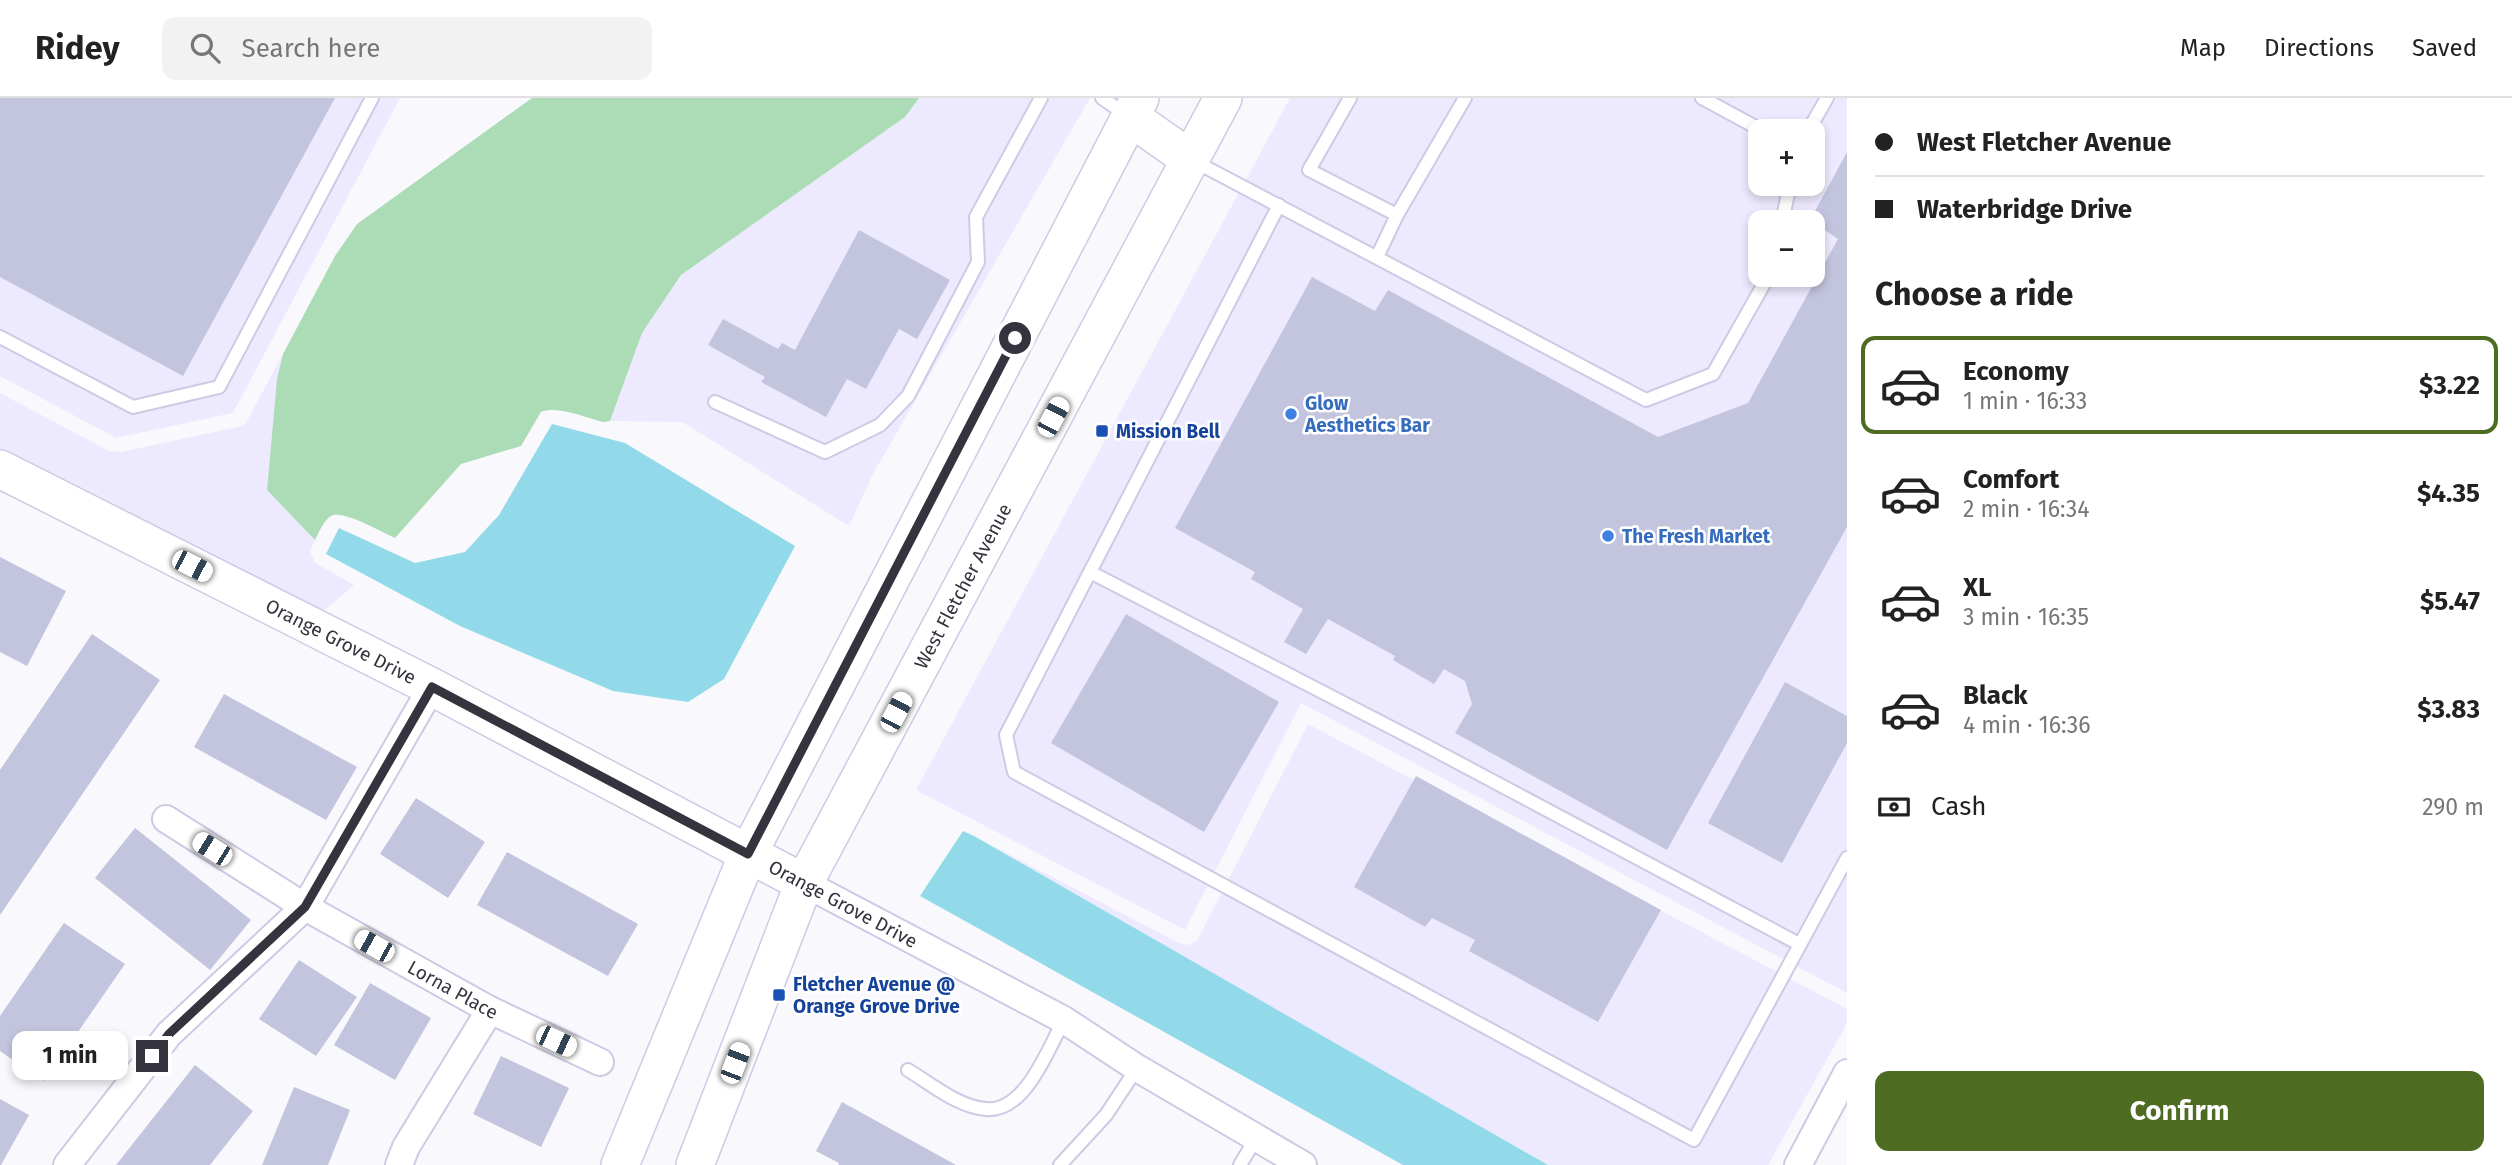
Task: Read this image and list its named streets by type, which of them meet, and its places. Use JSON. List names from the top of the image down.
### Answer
{
  "streets": {
    "main road": ["West Fletcher Avenue", "Orange Grove Drive"],
    "street": ["Lorna Place"]
  },
  "crossings": [
    ["West Fletcher Avenue", "Orange Grove Drive"]
  ],
  "places": {
    "other": ["Glow Aesthetics Bar", "The Fresh Market"],
    "transit": ["Mission Bell", "Fletcher Avenue @ Orange Grove Drive"]
  },
  "page": {
    "header": "Ridey",
    "search": "Search here",
    "nav": ["Map", "Directions", "Saved"],
    "banner": ["West Fletcher Avenue", "Waterbridge Drive"],
    "map_buttons": ["+", "−"],
    "heading": "Choose a ride",
    "list": [
      {
        "name": "Economy",
        "note": "1 min · 16:33",
        "value": "$3.22"
      },
      {
        "name": "Comfort",
        "note": "2 min · 16:34",
        "value": "$4.35"
      },
      {
        "name": "XL",
        "note": "3 min · 16:35",
        "value": "$5.47"
      },
      {
        "name": "Black",
        "note": "4 min · 16:36",
        "value": "$3.83"
      }
    ],
    "pay": ["Cash", "290 m"],
    "bubble": "1 min",
    "buttons": "Confirm"
  }
}
